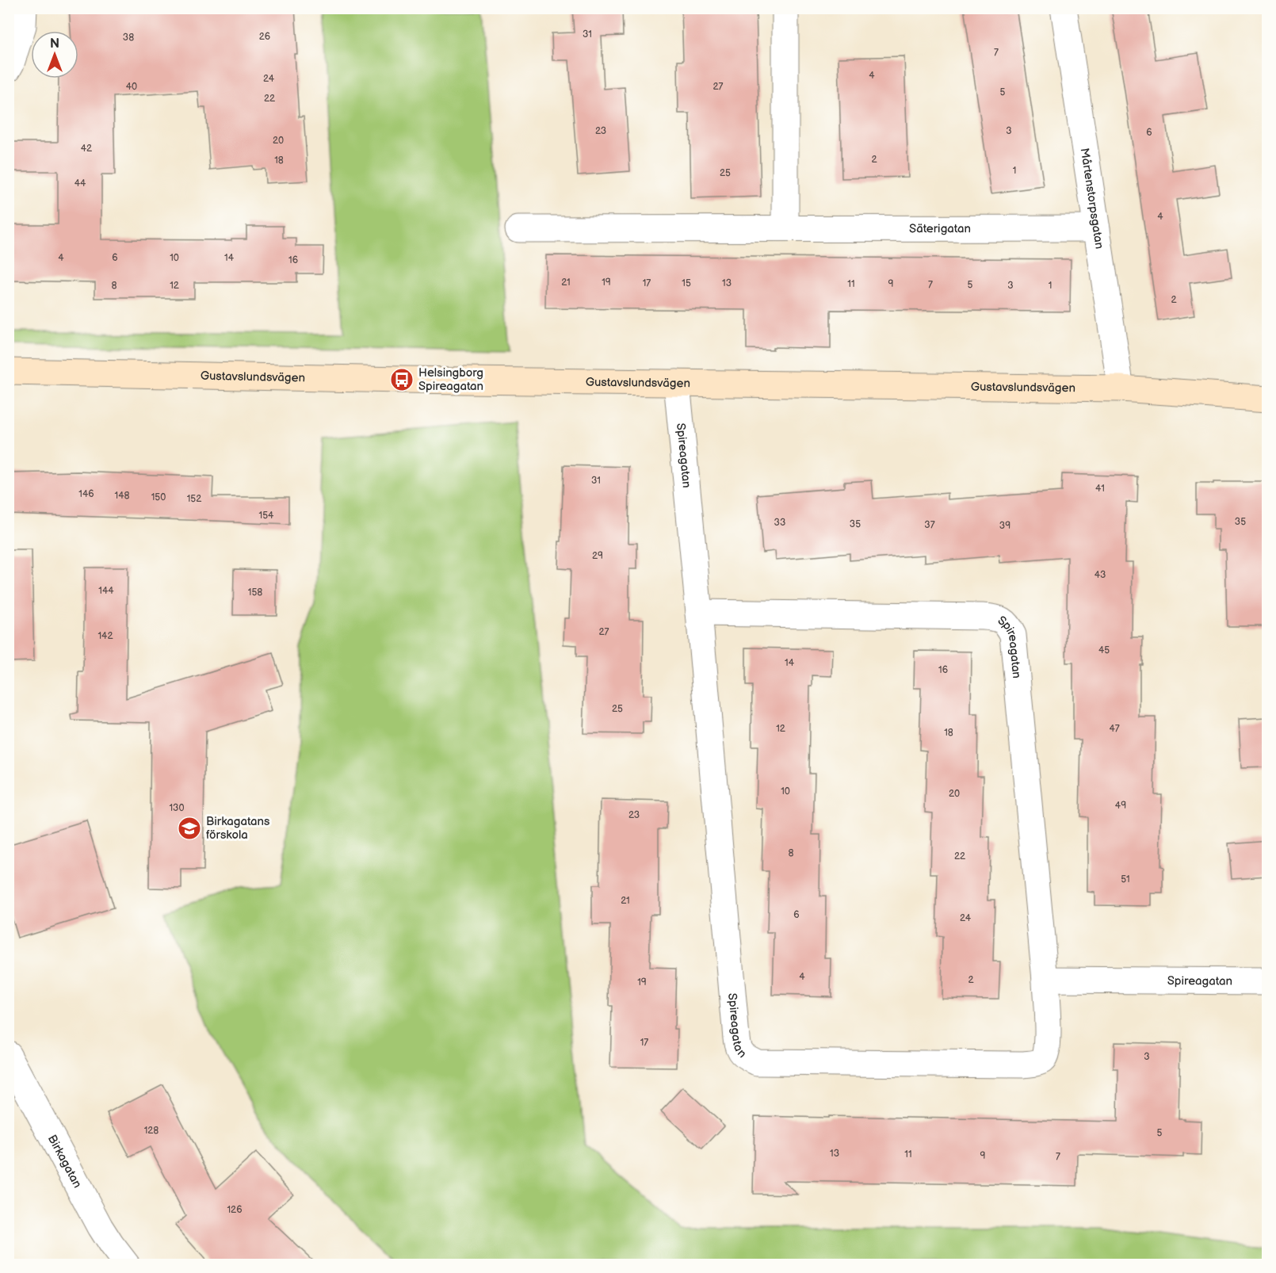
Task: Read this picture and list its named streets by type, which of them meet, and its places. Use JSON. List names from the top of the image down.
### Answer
{
  "streets": {
    "street": [
      "Mårtenstorpsgatan",
      "Säterigatan",
      "Gustavslundsvägen",
      "Spireagatan",
      "Birkagatan"
    ]
  },
  "crossings": [
    ["Mårtenstorpsgatan", "Säterigatan"],
    ["Mårtenstorpsgatan", "Gustavslundsvägen"],
    ["Gustavslundsvägen", "Spireagatan"]
  ],
  "places": {
    "bus stop": ["Helsingborg Spireagatan"],
    "school or university": ["Birkagatans förskola"]
  },
  "house_numbers": [
    "31",
    "26",
    "38",
    "7",
    "4",
    "24",
    "40",
    "27",
    "5",
    "22",
    "23",
    "3",
    "6",
    "20",
    "42",
    "2",
    "18",
    "1",
    "25",
    "44",
    "4",
    "4",
    "6",
    "10",
    "14",
    "16",
    "21",
    "19",
    "17",
    "15",
    "13",
    "11",
    "9",
    "7",
    "5",
    "8",
    "12",
    "3",
    "1",
    "2",
    "31",
    "41",
    "146",
    "148",
    "150",
    "152",
    "154",
    "35",
    "33",
    "35",
    "37",
    "39",
    "29",
    "43",
    "144",
    "158",
    "27",
    "142",
    "45",
    "14",
    "16",
    "25",
    "12",
    "47",
    "18",
    "10",
    "20",
    "49",
    "130",
    "23",
    "8",
    "22",
    "51",
    "21",
    "6",
    "24",
    "4",
    "2",
    "19",
    "17",
    "3",
    "128",
    "5",
    "13",
    "11",
    "9",
    "7",
    "126"
  ],
  "north": "top"
}
